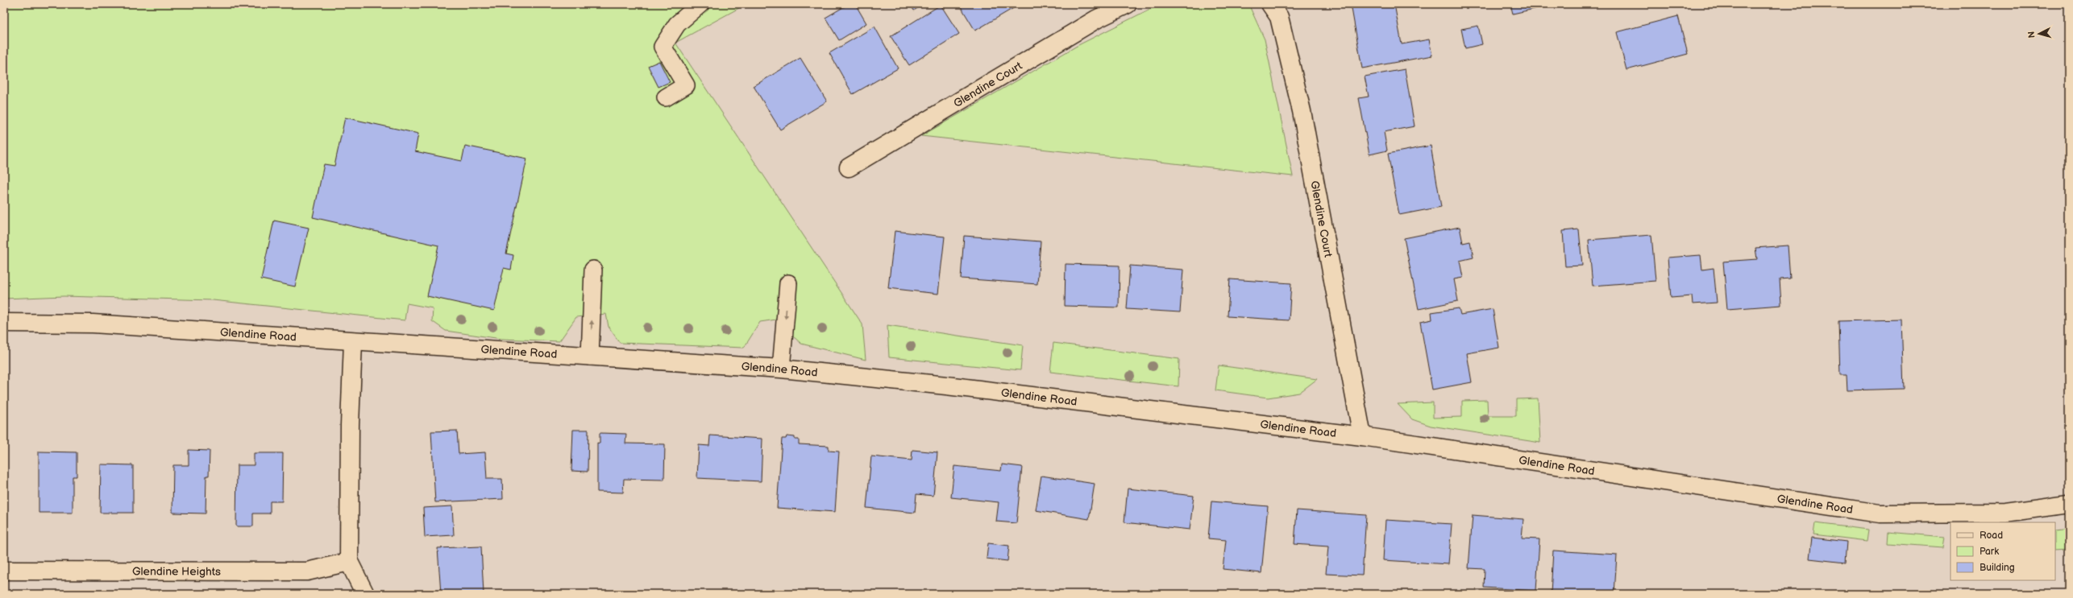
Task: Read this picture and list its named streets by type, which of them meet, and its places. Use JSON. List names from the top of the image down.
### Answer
{
  "streets": {
    "street": ["Glendine Court", "Glendine Road", "Glendine Heights"]
  },
  "crossings": [
    ["Glendine Court", "Glendine Road"]
  ],
  "legend": ["Road", "Park", "Building"],
  "north": "left"
}
